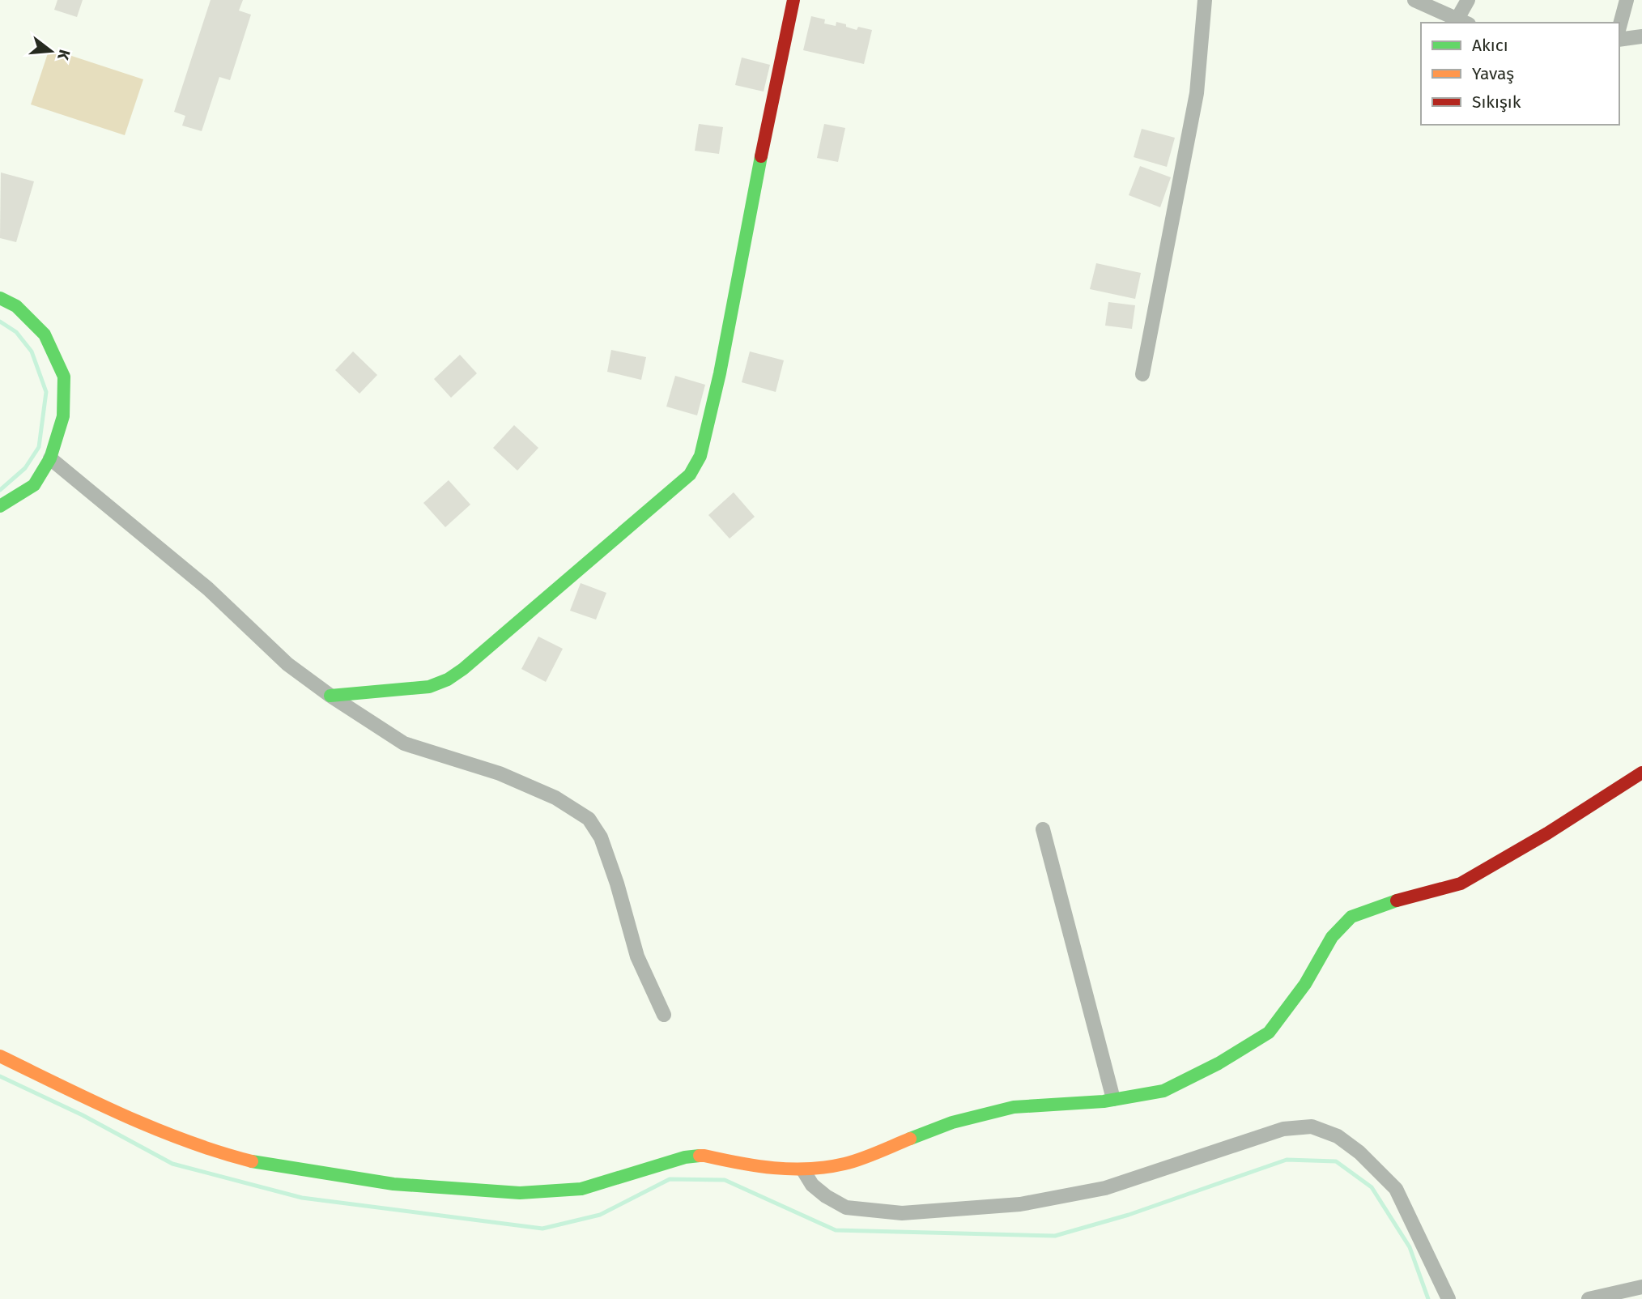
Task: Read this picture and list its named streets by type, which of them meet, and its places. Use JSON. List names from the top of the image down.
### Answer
{
  "legend": ["Akıcı", "Yavaş", "Sıkışık"],
  "north": "right"
}
